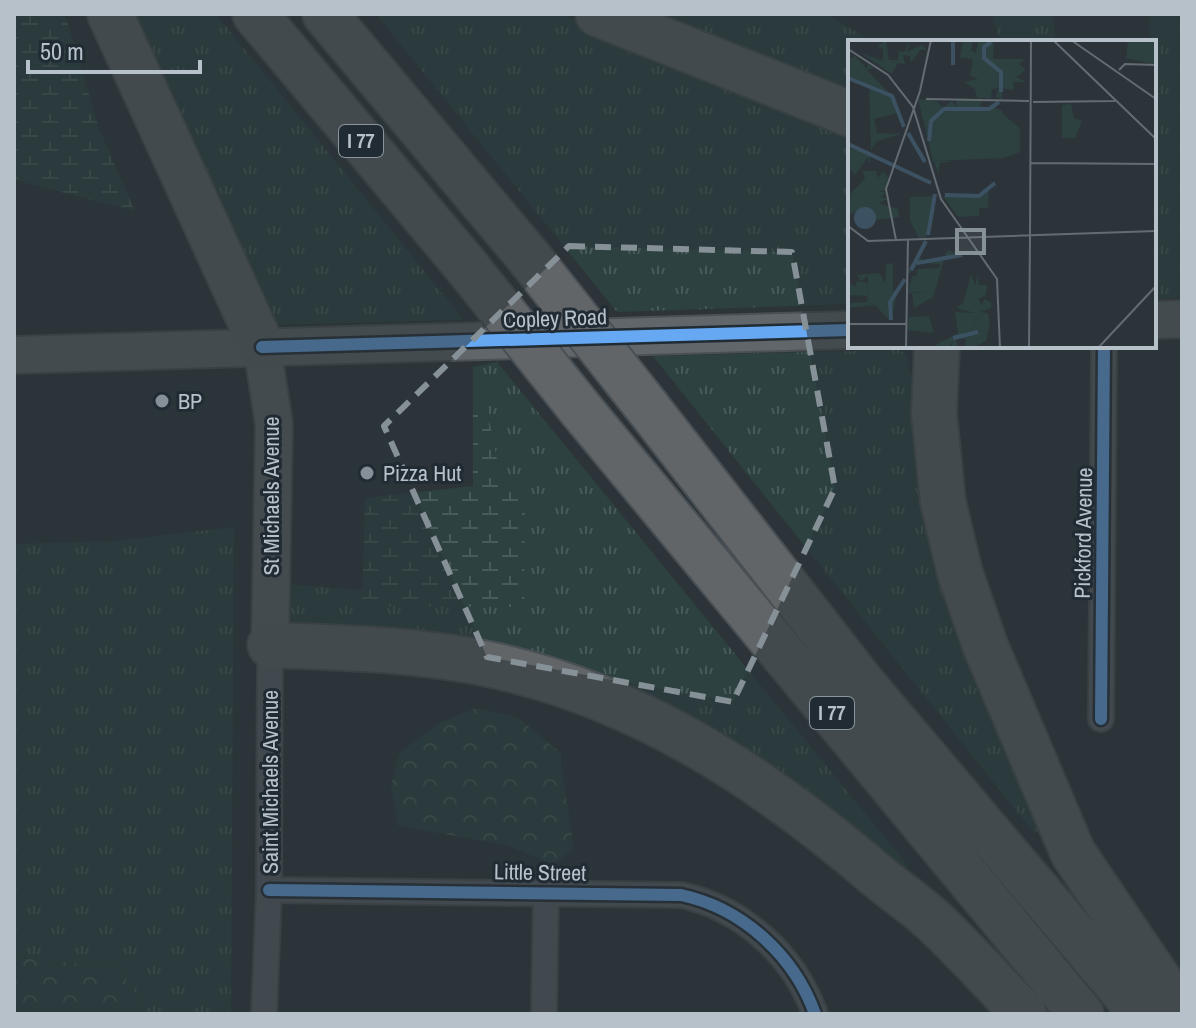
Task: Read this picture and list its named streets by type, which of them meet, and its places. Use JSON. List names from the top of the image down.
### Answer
{
  "streets": {
    "highway": ["I 77"],
    "main road": ["Copley Road", "St Michaels Avenue"],
    "street": ["Pickford Avenue", "Saint Michaels Avenue", "Little Street"]
  },
  "crossings": [
    ["Copley Road", "St Michaels Avenue"],
    ["St Michaels Avenue", "Saint Michaels Avenue"],
    ["Saint Michaels Avenue", "Little Street"]
  ],
  "places": ["BP", "Pizza Hut"],
  "scale_bar": "50 m"
}
